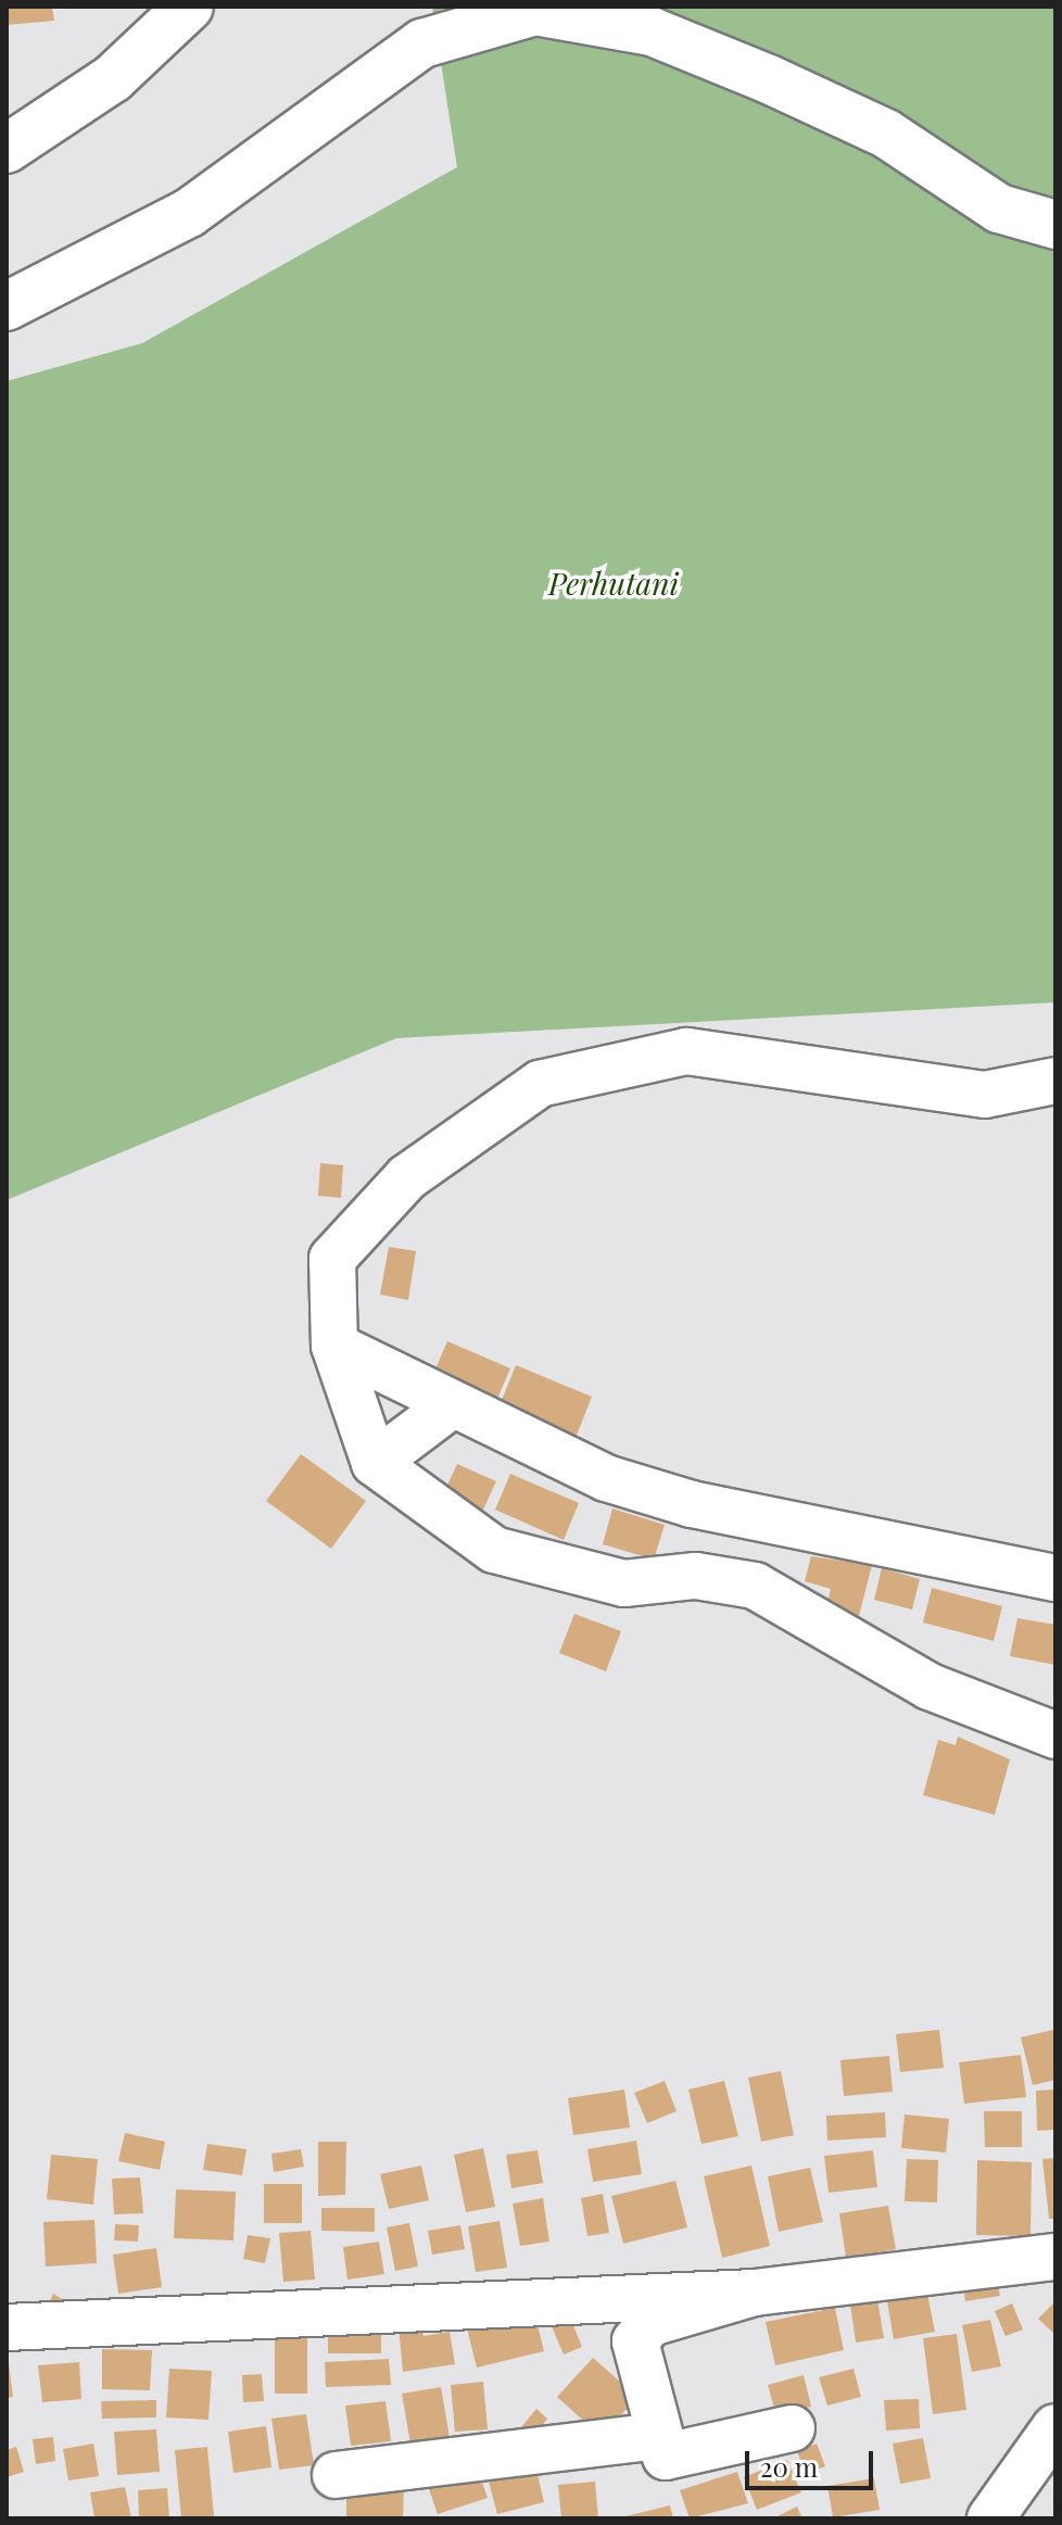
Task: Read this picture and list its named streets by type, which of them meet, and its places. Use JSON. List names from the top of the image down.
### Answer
{
  "parks": ["Perhutani"],
  "scale_bar": "20 m"
}
